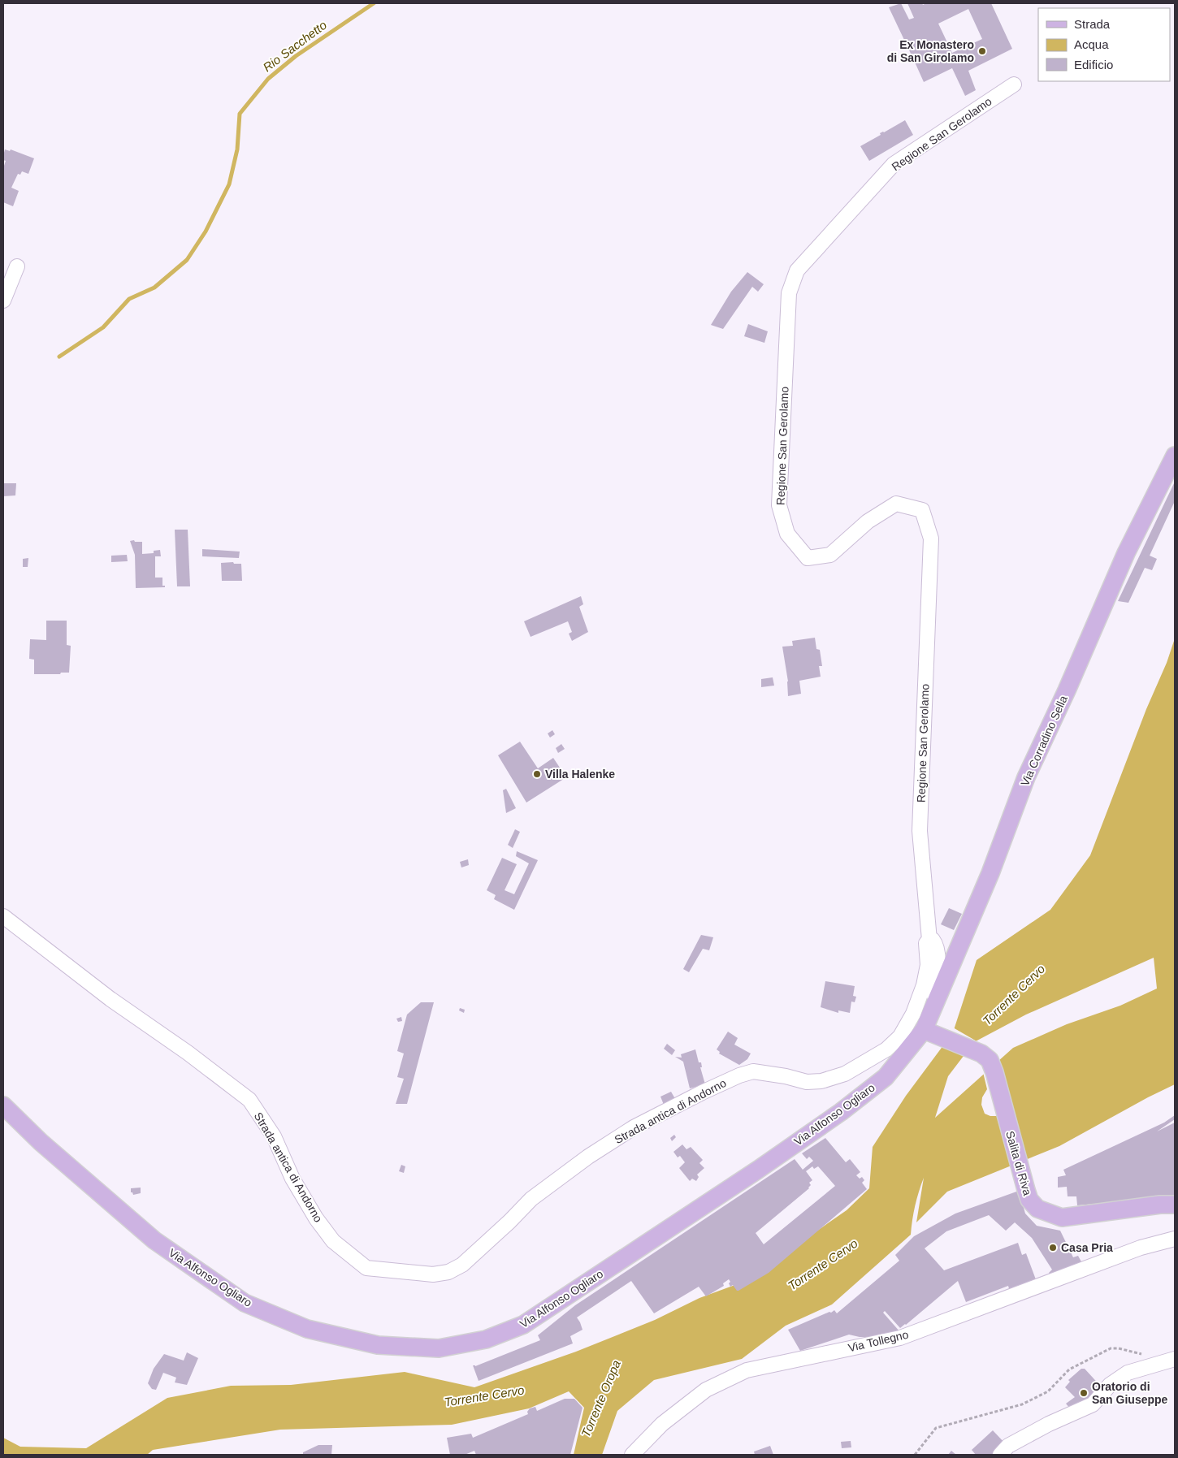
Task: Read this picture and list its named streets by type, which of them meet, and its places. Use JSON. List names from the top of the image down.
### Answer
{
  "streets": {
    "main road": ["Via Corradino Sella", "Via Alfonso Ogliaro", "Salita di Riva"],
    "street": ["Regione San Gerolamo", "Strada antica di Andorno", "Via Tollegno"]
  },
  "crossings": [
    ["Regione San Gerolamo", "Strada antica di Andorno"],
    ["Via Corradino Sella", "Via Alfonso Ogliaro"],
    ["Via Corradino Sella", "Salita di Riva"],
    ["Via Alfonso Ogliaro", "Salita di Riva"]
  ],
  "water": ["Rio Sacchetto", "Torrente Cervo", "Torrente Oropa"],
  "places": [
    "Ex Monastero di San Girolamo",
    "Villa Halenke",
    "Casa Pria",
    "Oratorio di San Giuseppe"
  ],
  "legend": ["Strada", "Acqua", "Edificio"]
}
